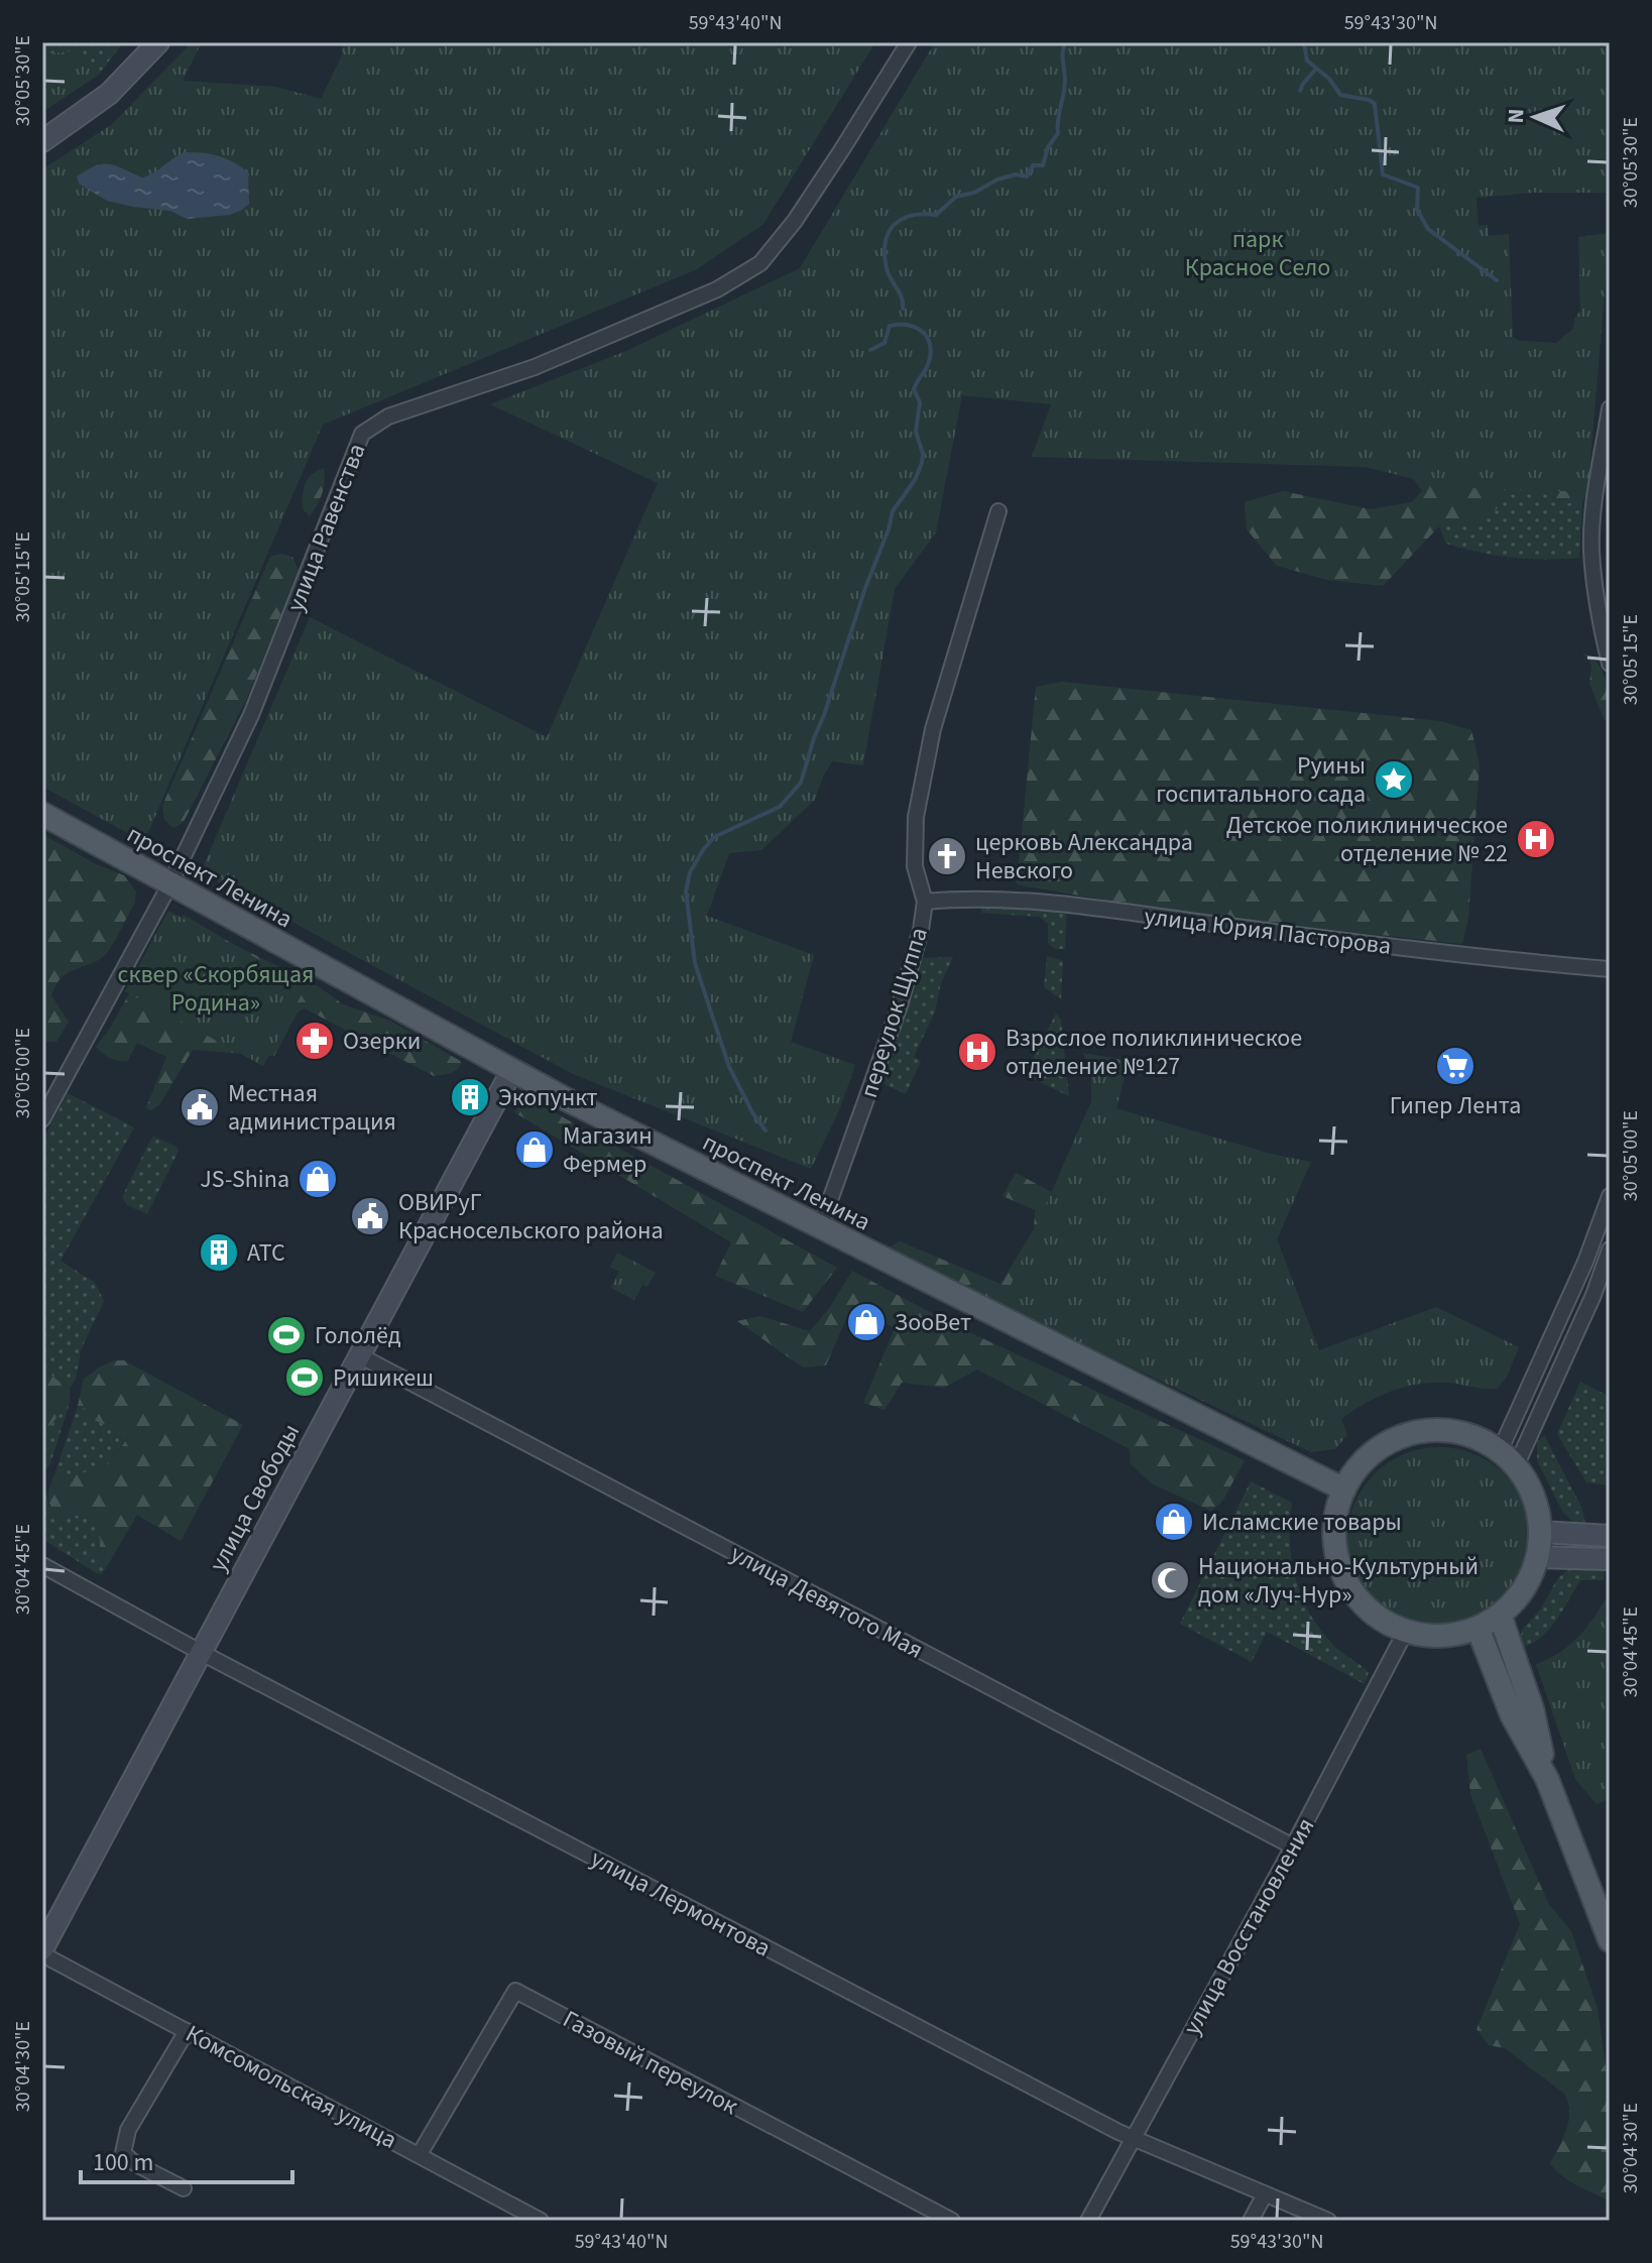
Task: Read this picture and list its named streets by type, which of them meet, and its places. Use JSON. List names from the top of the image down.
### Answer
{
  "streets": {
    "main road": ["проспект Ленина", "улица Свободы"],
    "street": [
      "улица Равенства",
      "улица Юрия Пасторова",
      "переулок Щуппа",
      "улица Девятого Мая",
      "улица Лермонтова",
      "улица Восстановления",
      "Газовый переулок",
      "Комсомольская улица"
    ]
  },
  "crossings": [
    ["улица Равенства", "проспект Ленина"],
    ["проспект Ленина", "переулок Щуппа"],
    ["проспект Ленина", "улица Свободы"],
    ["проспект Ленина", "улица Восстановления"],
    ["улица Юрия Пасторова", "переулок Щуппа"],
    ["улица Свободы", "улица Девятого Мая"],
    ["улица Свободы", "улица Лермонтова"],
    ["улица Свободы", "Комсомольская улица"],
    ["улица Девятого Мая", "улица Восстановления"],
    ["улица Лермонтова", "улица Восстановления"],
    ["Газовый переулок", "Комсомольская улица"]
  ],
  "parks": ["парк Красное Село", "сквер «Скорбящая Родина»"],
  "places": {
    "place": ["Руины госпитального сада"],
    "hospital": ["Детское поликлиническое отделение № 22", "Взрослое поликлиническое отделение №127"],
    "church": ["церковь Александра Невского"],
    "pharmacy": ["Озерки"],
    "supermarket": ["Гипер Лента"],
    "building": ["Экопункт", "АТС"],
    "public building": ["Местная администрация", "ОВИРуГ Красносельского района"],
    "shop": [
      "Магазин Фермер",
      "JS-Shina",
      "ЗооВет",
      "Исламские товары"
    ],
    "sports": ["Гололёд", "Ришикеш"],
    "mosque": ["Национально-Культурный дом «Луч-Нур»"]
  },
  "scale_bar": "100 m",
  "north": "left",
  "coordinates": [
    "59°43'40\"N",
    "59°43'30\"N",
    "30°05'30\"E",
    "30°05'15\"E",
    "30°05'00\"E",
    "30°04'45\"E",
    "30°04'30\"E"
  ]
}
